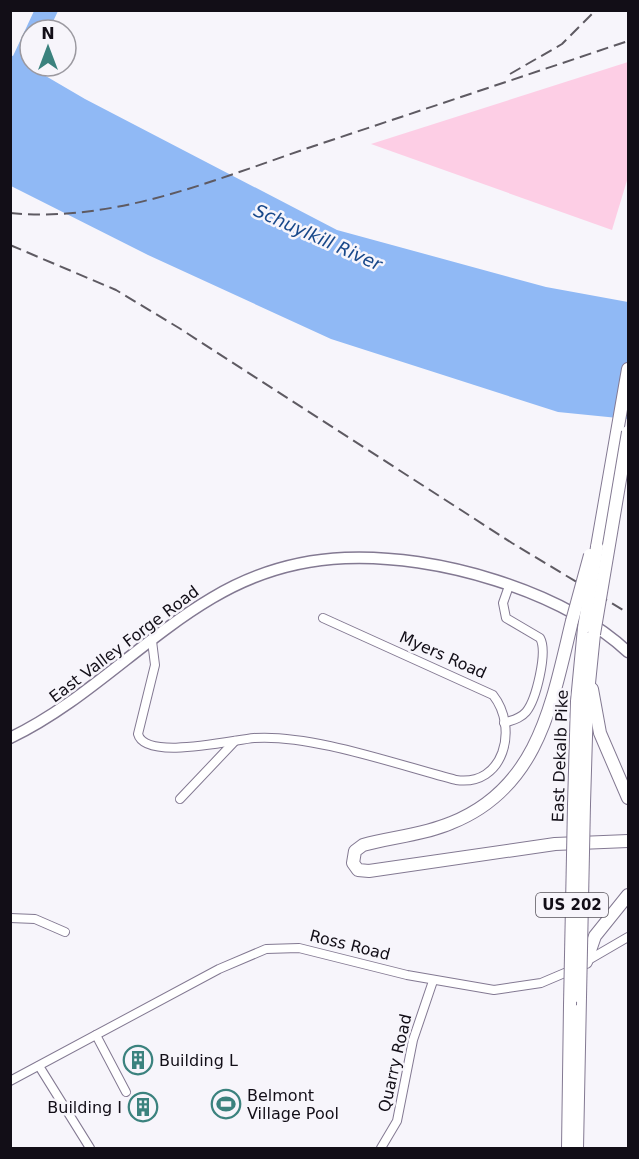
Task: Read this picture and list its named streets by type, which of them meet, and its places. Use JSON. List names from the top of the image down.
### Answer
{
  "streets": {
    "highway": ["East Dekalb Pike", "US 202"],
    "main road": ["East Valley Forge Road"],
    "street": ["Myers Road", "Ross Road", "Quarry Road"]
  },
  "crossings": [
    ["Ross Road", "Quarry Road"]
  ],
  "water": ["Schuylkill River"],
  "places": {
    "building": ["Building L", "Building I"],
    "sports": ["Belmont Village Pool"]
  },
  "north": "top"
}
